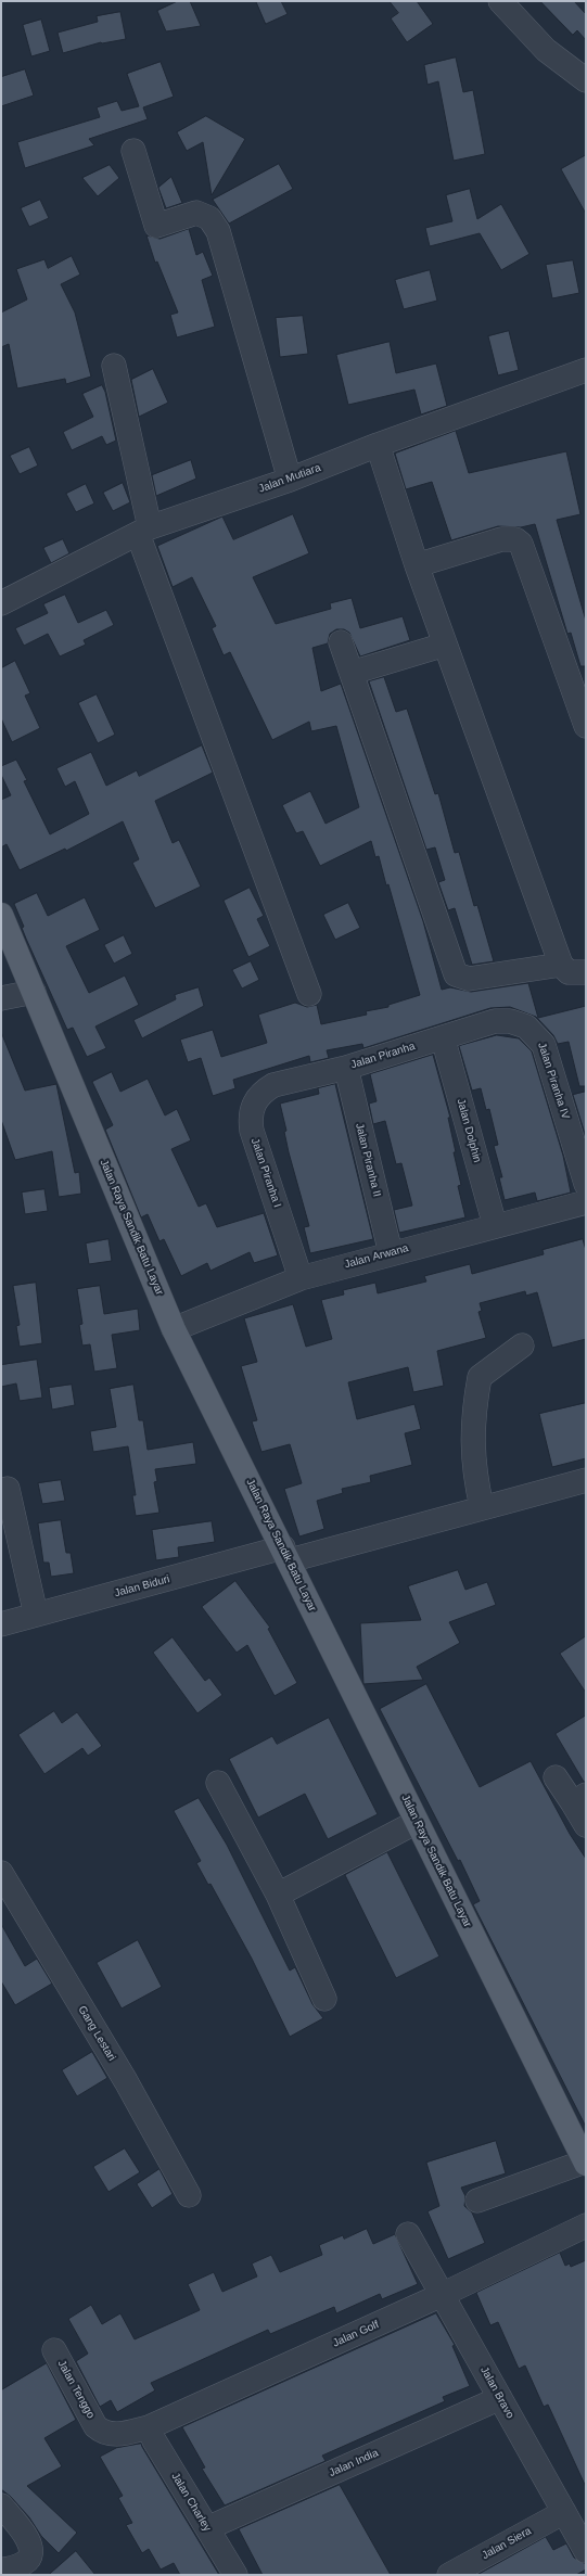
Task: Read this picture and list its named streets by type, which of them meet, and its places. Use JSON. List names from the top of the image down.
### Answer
{
  "streets": {
    "main road": ["Jalan Raya Sandik Batu Layar"],
    "street": [
      "Jalan Mutiara",
      "Jalan Piranha",
      "Jalan Piranha IV",
      "Jalan Dolphin",
      "Jalan Piranha II",
      "Jalan Piranha I",
      "Jalan Arwana",
      "Jalan Biduri",
      "Gang Lestari",
      "Jalan Golf",
      "Jalan Tenggo",
      "Jalan Bravo",
      "Jalan India",
      "Jalan Charley",
      "Jalan Siera"
    ]
  },
  "crossings": [
    ["Jalan Piranha", "Jalan Piranha IV"],
    ["Jalan Piranha", "Jalan Dolphin"],
    ["Jalan Piranha", "Jalan Piranha II"],
    ["Jalan Piranha", "Jalan Piranha I"],
    ["Jalan Dolphin", "Jalan Arwana"],
    ["Jalan Piranha II", "Jalan Arwana"],
    ["Jalan Piranha I", "Jalan Arwana"],
    ["Jalan Raya Sandik Batu Layar", "Jalan Arwana"],
    ["Jalan Raya Sandik Batu Layar", "Jalan Biduri"],
    ["Jalan Golf", "Jalan Tenggo"],
    ["Jalan Golf", "Jalan Bravo"],
    ["Jalan Golf", "Jalan Charley"],
    ["Jalan Bravo", "Jalan India"],
    ["Jalan Bravo", "Jalan Siera"],
    ["Jalan India", "Jalan Charley"]
  ]
}
